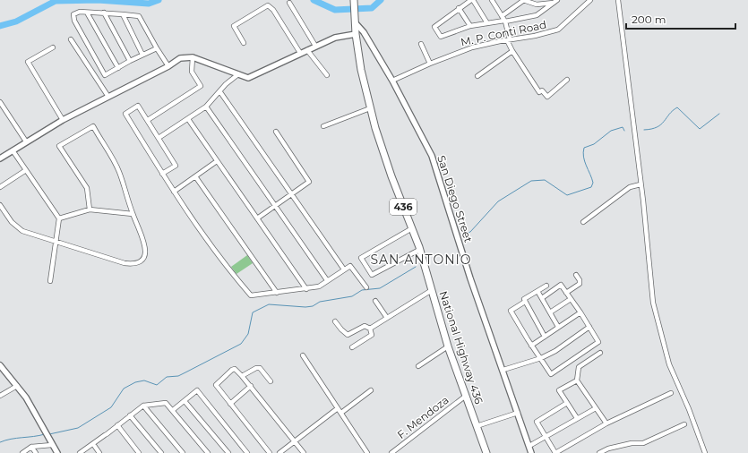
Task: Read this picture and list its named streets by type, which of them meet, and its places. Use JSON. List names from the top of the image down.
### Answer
{
  "streets": {
    "main road": ["436", "National Highway 436"],
    "street": ["M. P. Conti Road", "San Diego Street", "F. Mendoza"]
  },
  "crossings": [
    ["M. P. Conti Road", "San Diego Street"],
    ["San Diego Street", "National Highway 436"],
    ["National Highway 436", "F. Mendoza"]
  ],
  "districts": ["SAN ANTONIO"],
  "scale_bar": "200 m"
}
